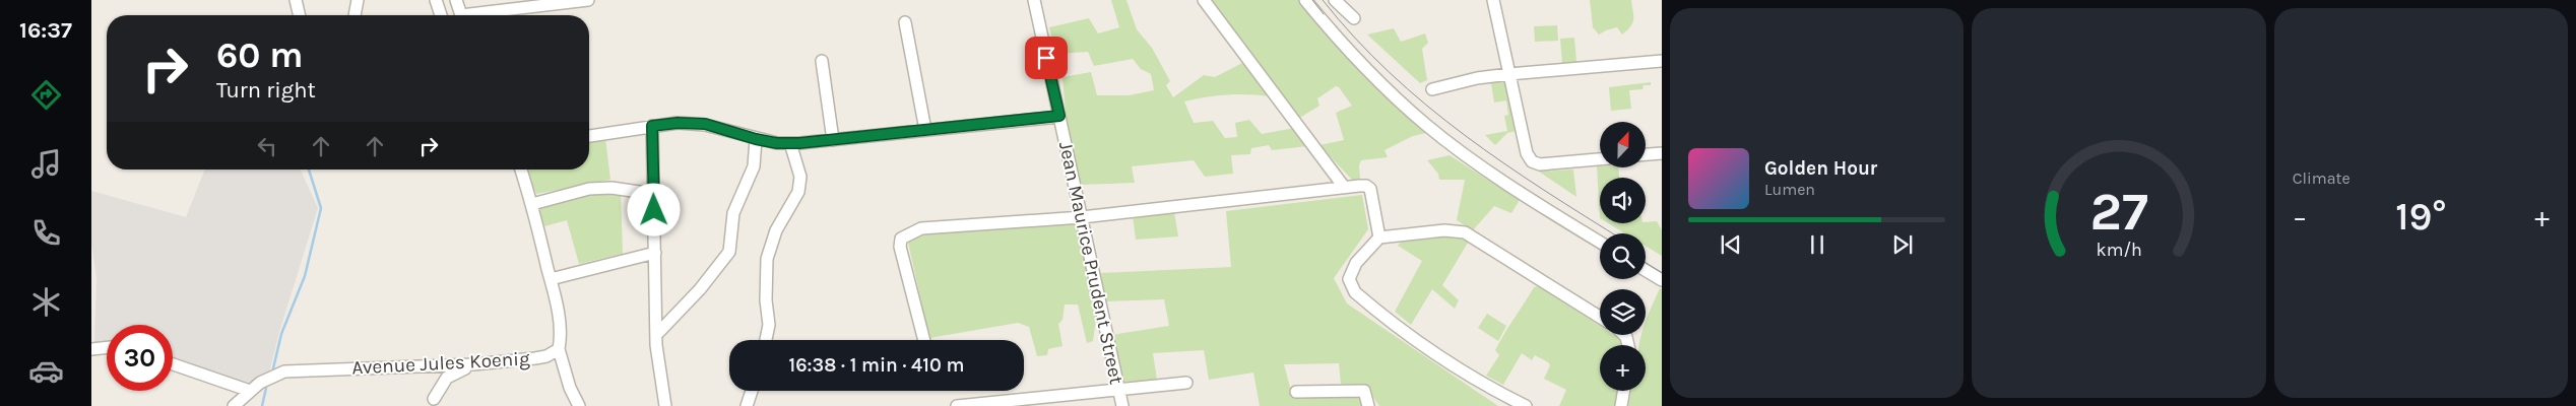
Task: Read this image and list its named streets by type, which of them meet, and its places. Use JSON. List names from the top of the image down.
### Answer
{
  "streets": {
    "street": ["Jean Maurice Prudent Street", "Avenue Jules Koenig"]
  },
  "north": "top",
  "page": {
    "tabs": "16:37",
    "tile": "Climate",
    "turn": ["60 m", "Turn right"],
    "map_buttons": "+",
    "song": ["Golden Hour", "Lumen"],
    "heat": ["−", "19°", "+"],
    "limit": "30",
    "trip": "16:38 · 1 min · 410 m",
    "gauge": ["27", "km/h"]
  }
}
